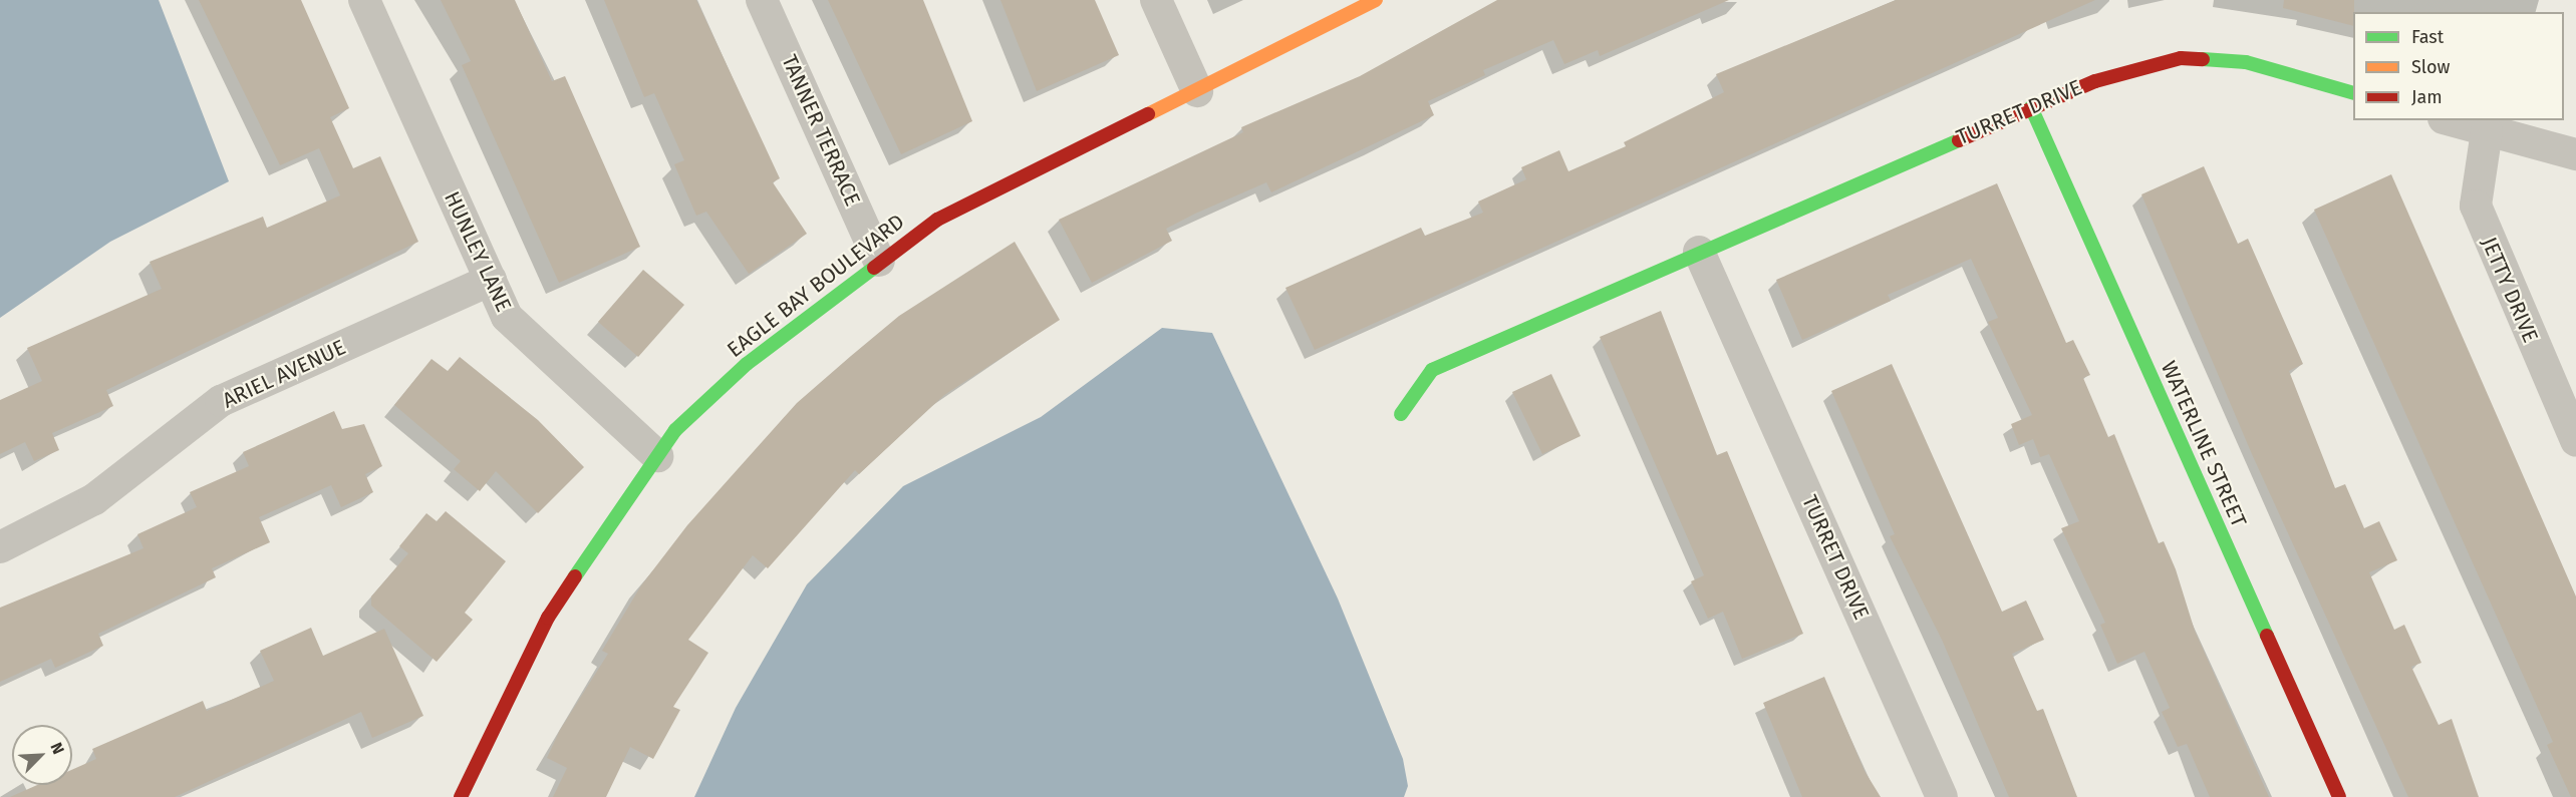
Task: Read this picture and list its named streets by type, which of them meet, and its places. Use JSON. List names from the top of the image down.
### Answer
{
  "streets": {
    "street": [
      "TURRET DRIVE",
      "TANNER TERRACE",
      "HUNLEY LANE",
      "EAGLE BAY BOULEVARD",
      "JETTY DRIVE",
      "ARIEL AVENUE",
      "WATERLINE STREET"
    ]
  },
  "crossings": [
    ["TURRET DRIVE", "WATERLINE STREET"],
    ["TANNER TERRACE", "EAGLE BAY BOULEVARD"],
    ["HUNLEY LANE", "EAGLE BAY BOULEVARD"],
    ["HUNLEY LANE", "ARIEL AVENUE"]
  ],
  "legend": ["Fast", "Slow", "Jam"],
  "north": "top right"
}
